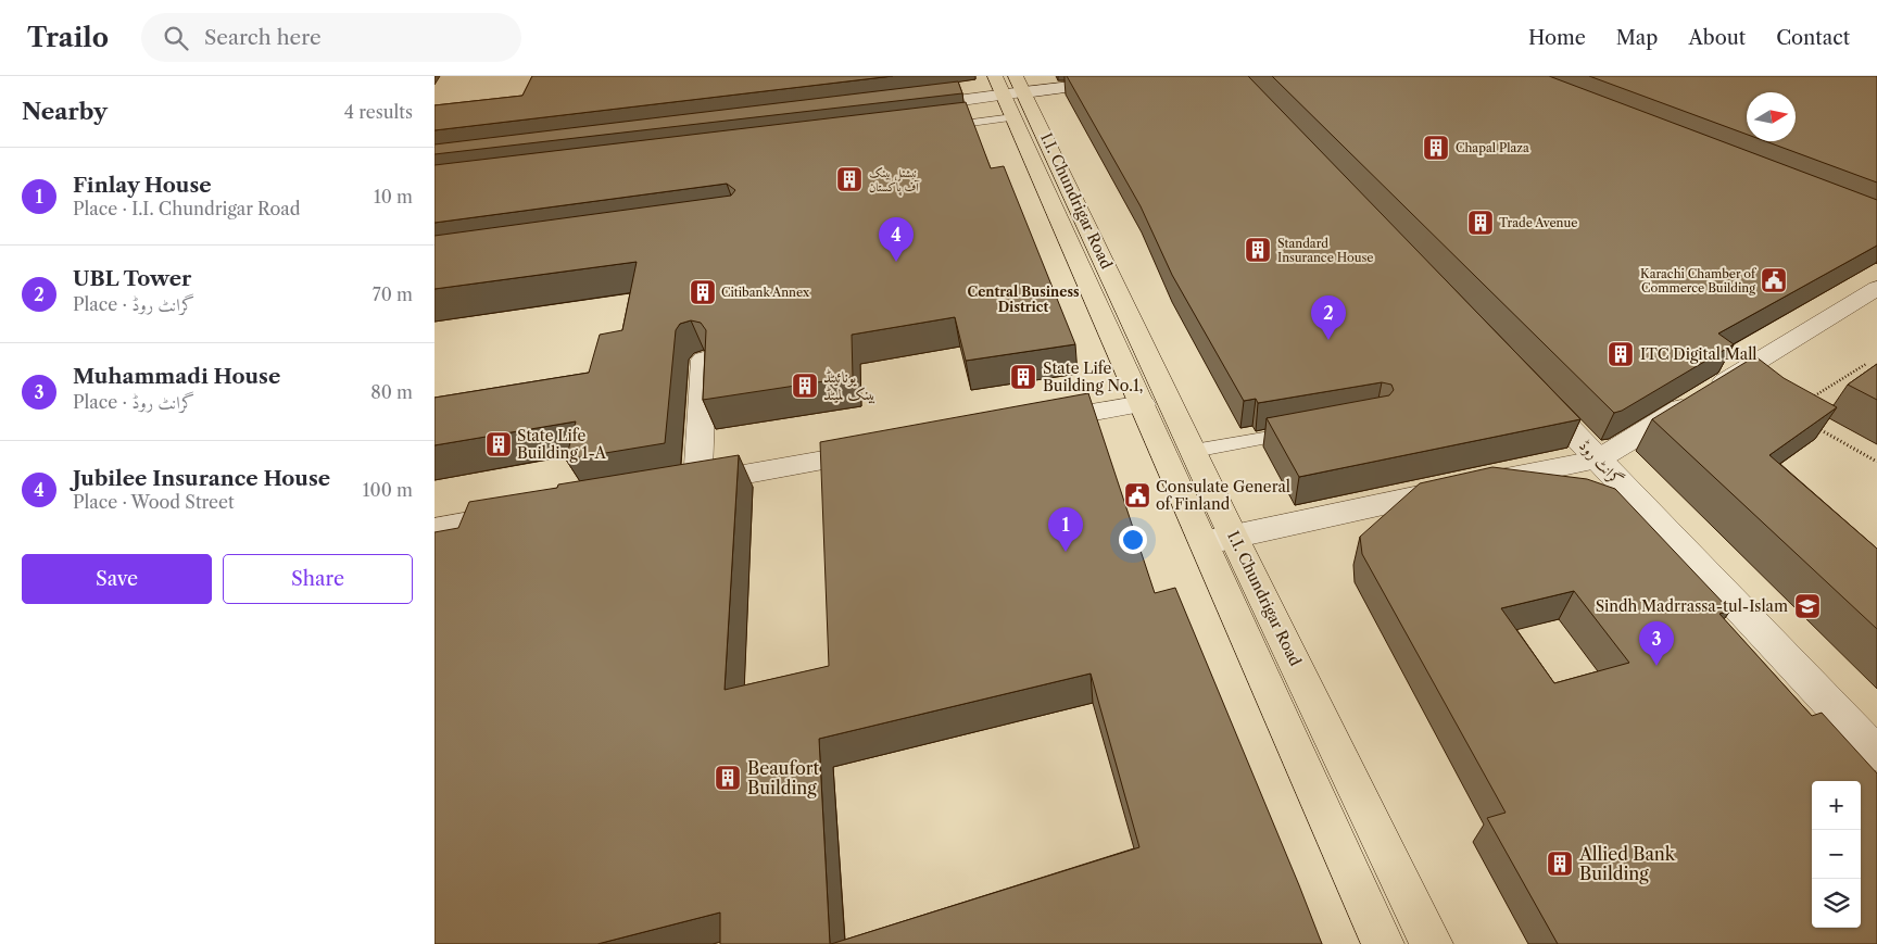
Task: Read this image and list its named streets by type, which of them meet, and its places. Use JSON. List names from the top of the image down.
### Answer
{
  "streets": {
    "main road": ["I.I. Chundrigar Road"],
    "street": ["گرانٹ روڈ"]
  },
  "districts": ["Central Business District"],
  "places": {
    "building": [
      "Chapal Plaza",
      "نیشنل بینک آف پاکستان",
      "Trade Avenue",
      "Standard Insurance House",
      "Citibank Annex",
      "ITC Digital Mall",
      "State Life Building No.1,",
      "یونائیٹڈ بینک لمیٹڈ",
      "State Life Building 1-A",
      "Beaufort Building",
      "Allied Bank Building"
    ],
    "public building": ["Karachi Chamber of Commerce Building", "Consulate General of Finland"],
    "school or university": ["Sindh Madrrassa-tul-Islam"]
  },
  "north": "right",
  "page": {
    "header": "Trailo",
    "search": "Search here",
    "nav": [
      "Home",
      "Map",
      "About",
      "Contact"
    ],
    "heading": ["Nearby", "4 results"],
    "list": [
      {
        "mark": "1",
        "name": "Finlay House",
        "note": "Place · I.I. Chundrigar Road",
        "value": "10 m"
      },
      {
        "mark": "2",
        "name": "UBL Tower",
        "note": "Place · گرانٹ روڈ",
        "value": "70 m"
      },
      {
        "mark": "3",
        "name": "Muhammadi House",
        "note": "Place · گرانٹ روڈ",
        "value": "80 m"
      },
      {
        "mark": "4",
        "name": "Jubilee Insurance House",
        "note": "Place · Wood Street",
        "value": "100 m"
      }
    ],
    "pins": [
      "4",
      "2",
      "1",
      "3"
    ],
    "buttons": ["Save", "Share"],
    "map_buttons": ["+", "−"]
  }
}
